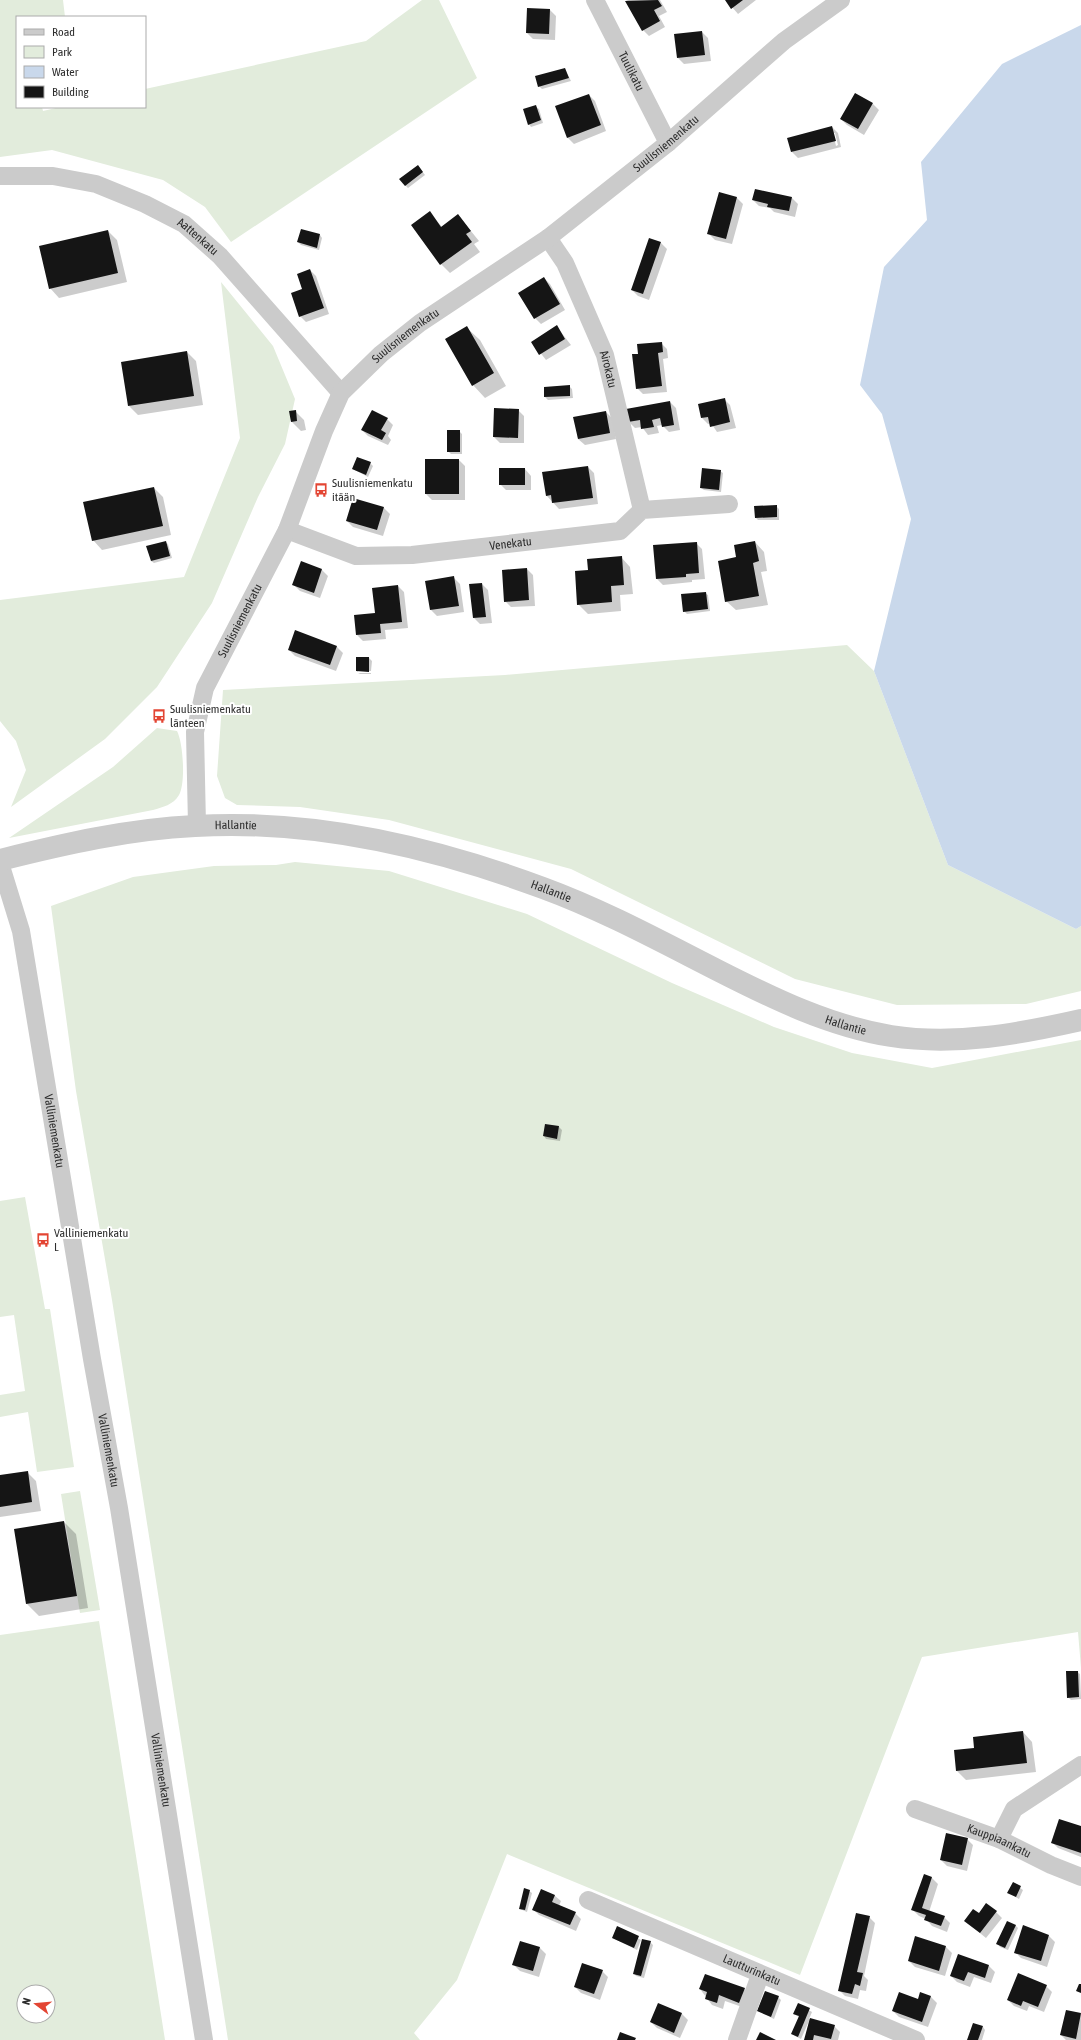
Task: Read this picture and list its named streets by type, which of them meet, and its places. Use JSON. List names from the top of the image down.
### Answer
{
  "streets": {
    "street": [
      "Tuulikatu",
      "Suulisniemenkatu",
      "Aattenkatu",
      "Airokatu",
      "Venekatu",
      "Hallantie",
      "Valliniemenkatu",
      "Kauppiaankatu",
      "Lautturinkatu"
    ]
  },
  "crossings": [
    ["Tuulikatu", "Suulisniemenkatu"],
    ["Suulisniemenkatu", "Aattenkatu"],
    ["Suulisniemenkatu", "Airokatu"],
    ["Suulisniemenkatu", "Venekatu"],
    ["Suulisniemenkatu", "Hallantie"],
    ["Airokatu", "Venekatu"]
  ],
  "places": {
    "bus stop": ["Suulisniemenkatu itään", "Suulisniemenkatu länteen", "Valliniemenkatu L"]
  },
  "legend": [
    "Road",
    "Park",
    "Water",
    "Building"
  ],
  "north": "left"
}
